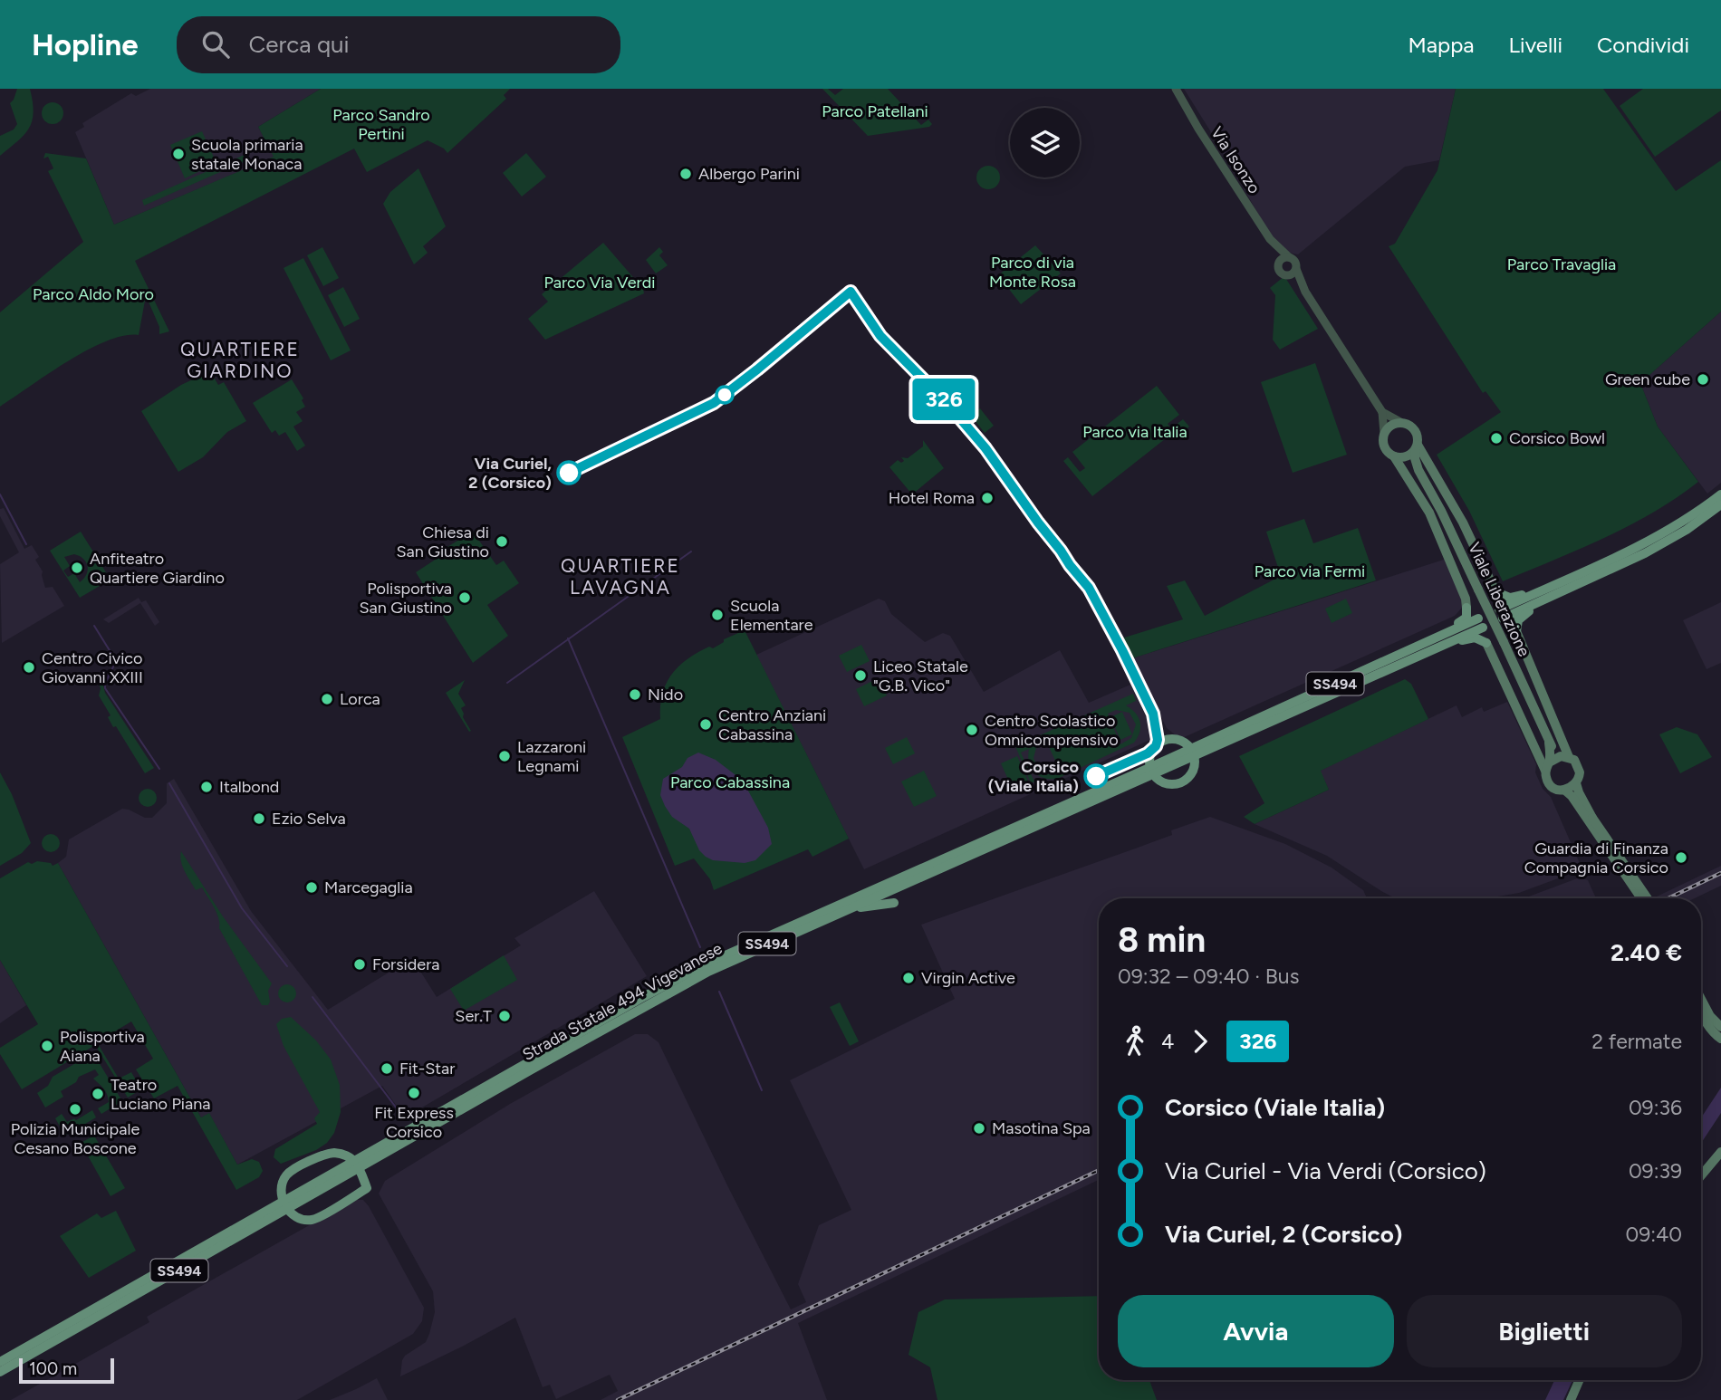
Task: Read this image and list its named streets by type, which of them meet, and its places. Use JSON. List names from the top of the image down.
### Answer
{
  "streets": {
    "main road": ["Viale Liberazione", "SS494", "Strada Statale 494 Vigevanese"],
    "street": ["Via Isonzo"]
  },
  "crossings": [
    ["SS494", "Strada Statale 494 Vigevanese"]
  ],
  "districts": ["QUARTIERE GIARDINO", "QUARTIERE LAVAGNA"],
  "parks": [
    "Parco Patellani",
    "Parco Sandro Pertini",
    "Parco di via Monte Rosa",
    "Parco Travaglia",
    "Parco Via Verdi",
    "Parco Aldo Moro",
    "Parco via Italia",
    "Parco via Fermi",
    "Parco Cabassina"
  ],
  "places": [
    "Scuola primaria statale Monaca",
    "Albergo Parini",
    "Green cube",
    "Corsico Bowl",
    "Via Curiel, 2 (Corsico)",
    "Hotel Roma",
    "Chiesa di San Giustino",
    "Anfiteatro Quartiere Giardino",
    "Polisportiva San Giustino",
    "Scuola Elementare",
    "Centro Civico Giovanni XXIII",
    "Liceo Statale \"G.B. Vico\"",
    "Nido",
    "Lorca",
    "Centro Anziani Cabassina",
    "Centro Scolastico Omnicomprensivo",
    "Lazzaroni Legnami",
    "Corsico (Viale Italia)",
    "Italbond",
    "Ezio Selva",
    "Guardia di Finanza Compagnia Corsico",
    "Marcegaglia",
    "Forsidera",
    "Virgin Active",
    "Ser.T",
    "Polisportiva Aiana",
    "Fit-Star",
    "Fit Express Corsico",
    "Teatro Luciano Piana",
    "Polizia Municipale Cesano Boscone",
    "Masotina Spa"
  ],
  "lines": ["bus line 326"],
  "scale_bar": "100 m",
  "page": {
    "header": "Hopline",
    "search": "Cerca qui",
    "nav": ["Mappa", "Livelli", "Condividi"],
    "on_map": "326",
    "heading": ["8 min", "09:32 – 09:40 · Bus", "2.40 €"],
    "legs": ["4", "326", "2 fermate"],
    "list": [
      {
        "name": "Corsico (Viale Italia)",
        "value": "09:36"
      },
      {
        "name": "Via Curiel - Via Verdi (Corsico)",
        "value": "09:39"
      },
      {
        "name": "Via Curiel, 2 (Corsico)",
        "value": "09:40"
      }
    ],
    "buttons": ["Avvia", "Biglietti"],
    "scale": "100 m"
  }
}
